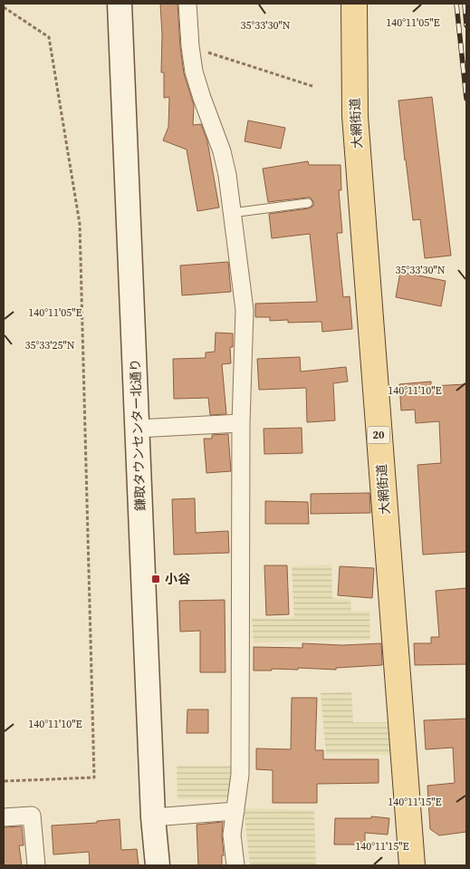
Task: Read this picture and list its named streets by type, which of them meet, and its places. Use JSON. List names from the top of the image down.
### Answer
{
  "streets": {
    "main road": ["大網街道", "20"],
    "street": ["鎌取タウンセンター北通り"]
  },
  "places": {
    "transit": ["小谷"]
  },
  "coordinates": [
    "140°11'05\"E",
    "35°33'30\"N",
    "35°33'25\"N",
    "140°11'10\"E",
    "140°11'15\"E"
  ]
}
